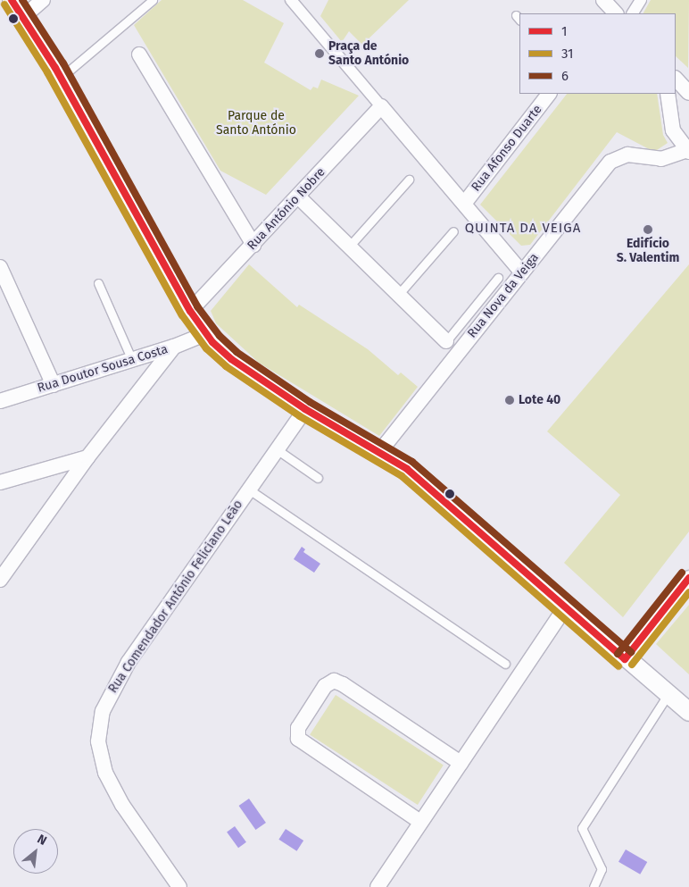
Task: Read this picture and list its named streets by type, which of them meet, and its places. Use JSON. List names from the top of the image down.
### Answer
{
  "streets": {
    "street": [
      "Rua Afonso Duarte",
      "Rua António Nobre",
      "Rua Nova da Veiga",
      "Rua Doutor Sousa Costa",
      "Rua Comendador António Feliciano Leão"
    ]
  },
  "districts": ["QUINTA DA VEIGA"],
  "parks": ["Parque de Santo António"],
  "places": ["Praça de Santo António", "Edifício S. Valentim", "Lote 40"],
  "lines": ["transit line 1", "transit line 6", "transit line 31"],
  "legend": ["1", "31", "6"],
  "north": "top right"
}
